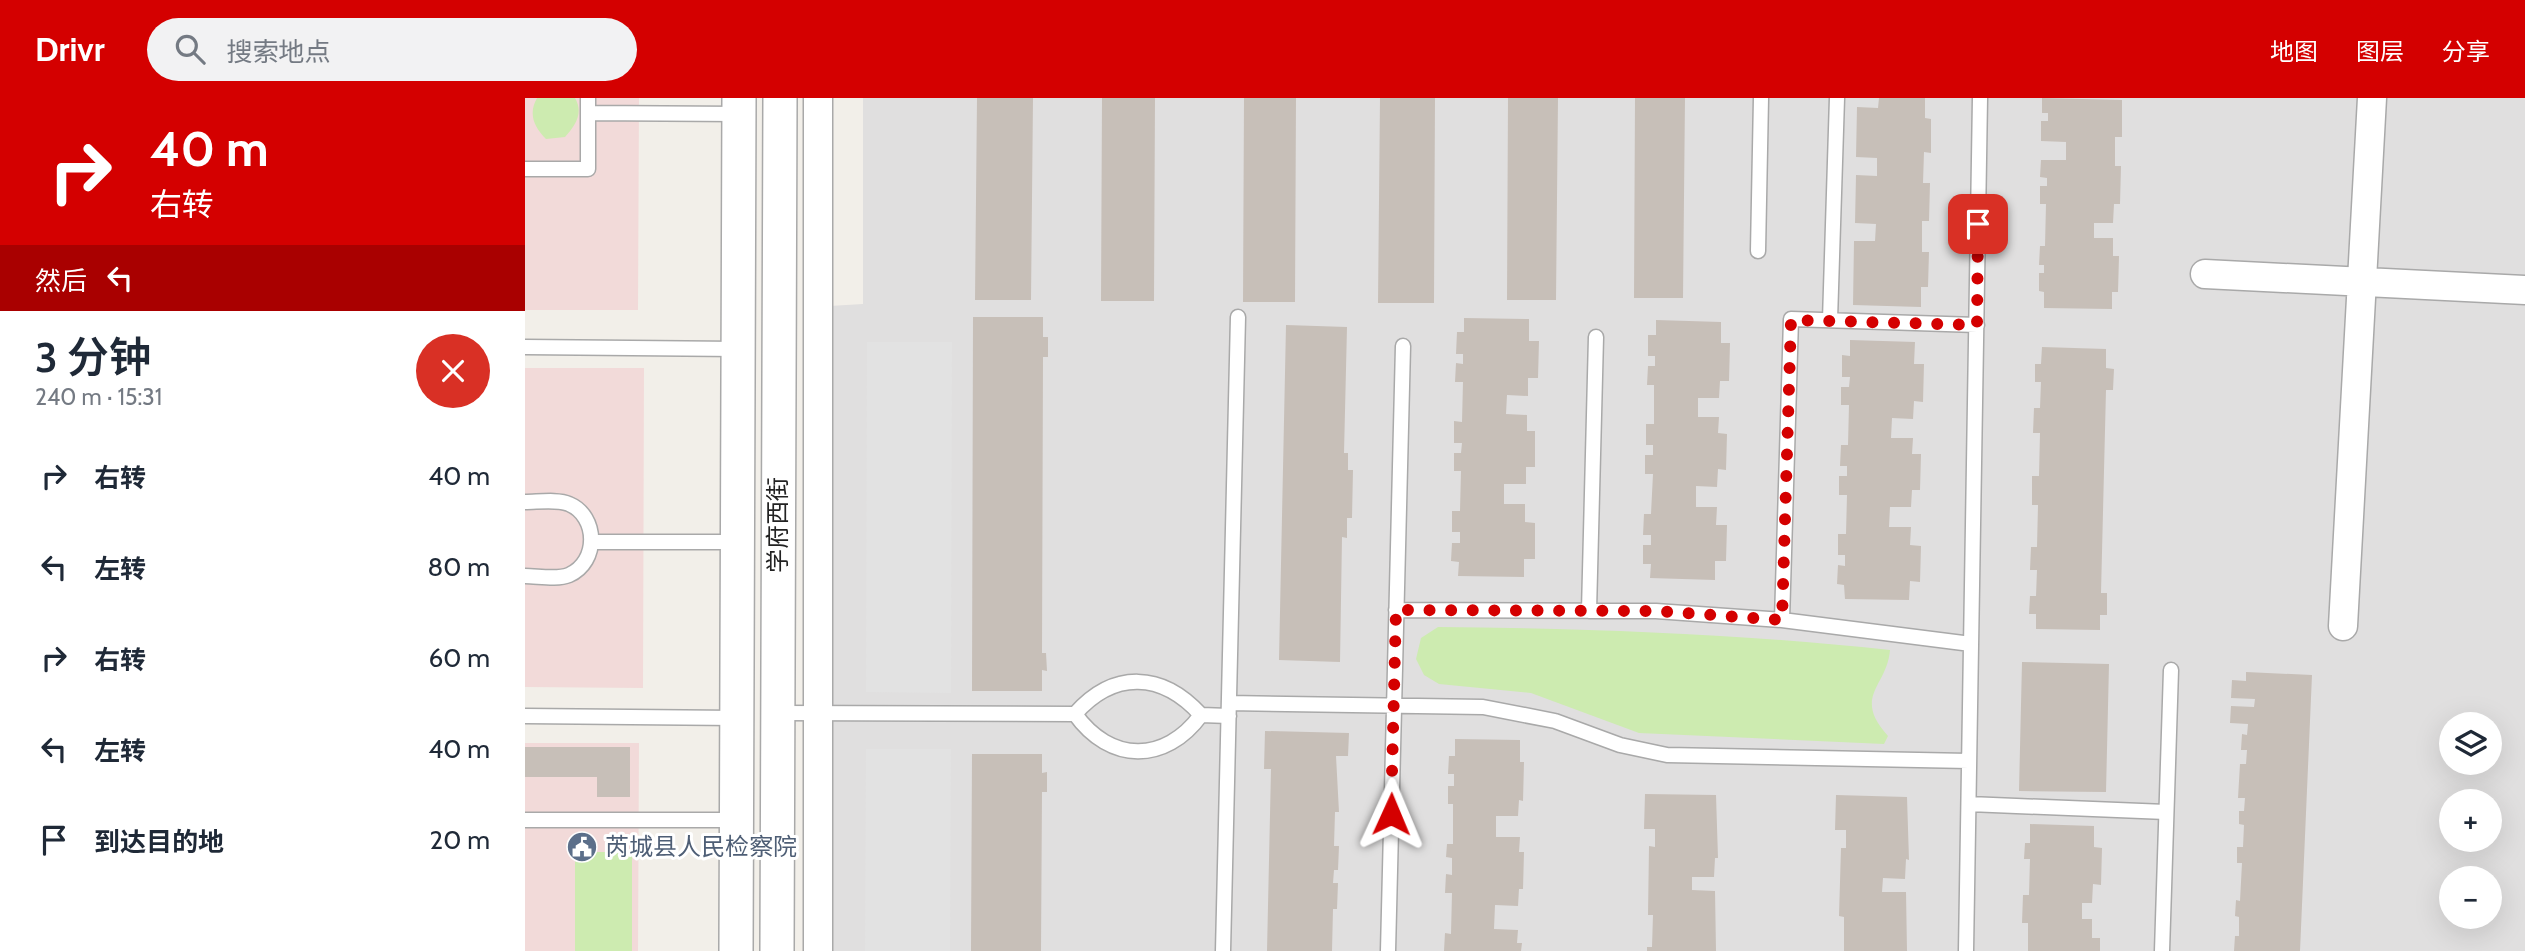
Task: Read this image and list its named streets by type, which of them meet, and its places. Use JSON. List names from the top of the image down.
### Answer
{
  "streets": {
    "street": ["学府西街"]
  },
  "places": {
    "public building": ["芮城县人民检察院"]
  },
  "page": {
    "header": "Drivr",
    "search": "搜索地点",
    "nav": ["地图", "图层", "分享"],
    "turn": ["40 m", "右转"],
    "then": "然后",
    "heading": ["3 分钟", "240 m · 15:31"],
    "list": [
      {
        "name": "右转",
        "value": "40 m"
      },
      {
        "name": "左转",
        "value": "80 m"
      },
      {
        "name": "右转",
        "value": "60 m"
      },
      {
        "name": "左转",
        "value": "40 m"
      },
      {
        "name": "到达目的地",
        "value": "20 m"
      }
    ],
    "map_buttons": ["+", "−"]
  }
}
